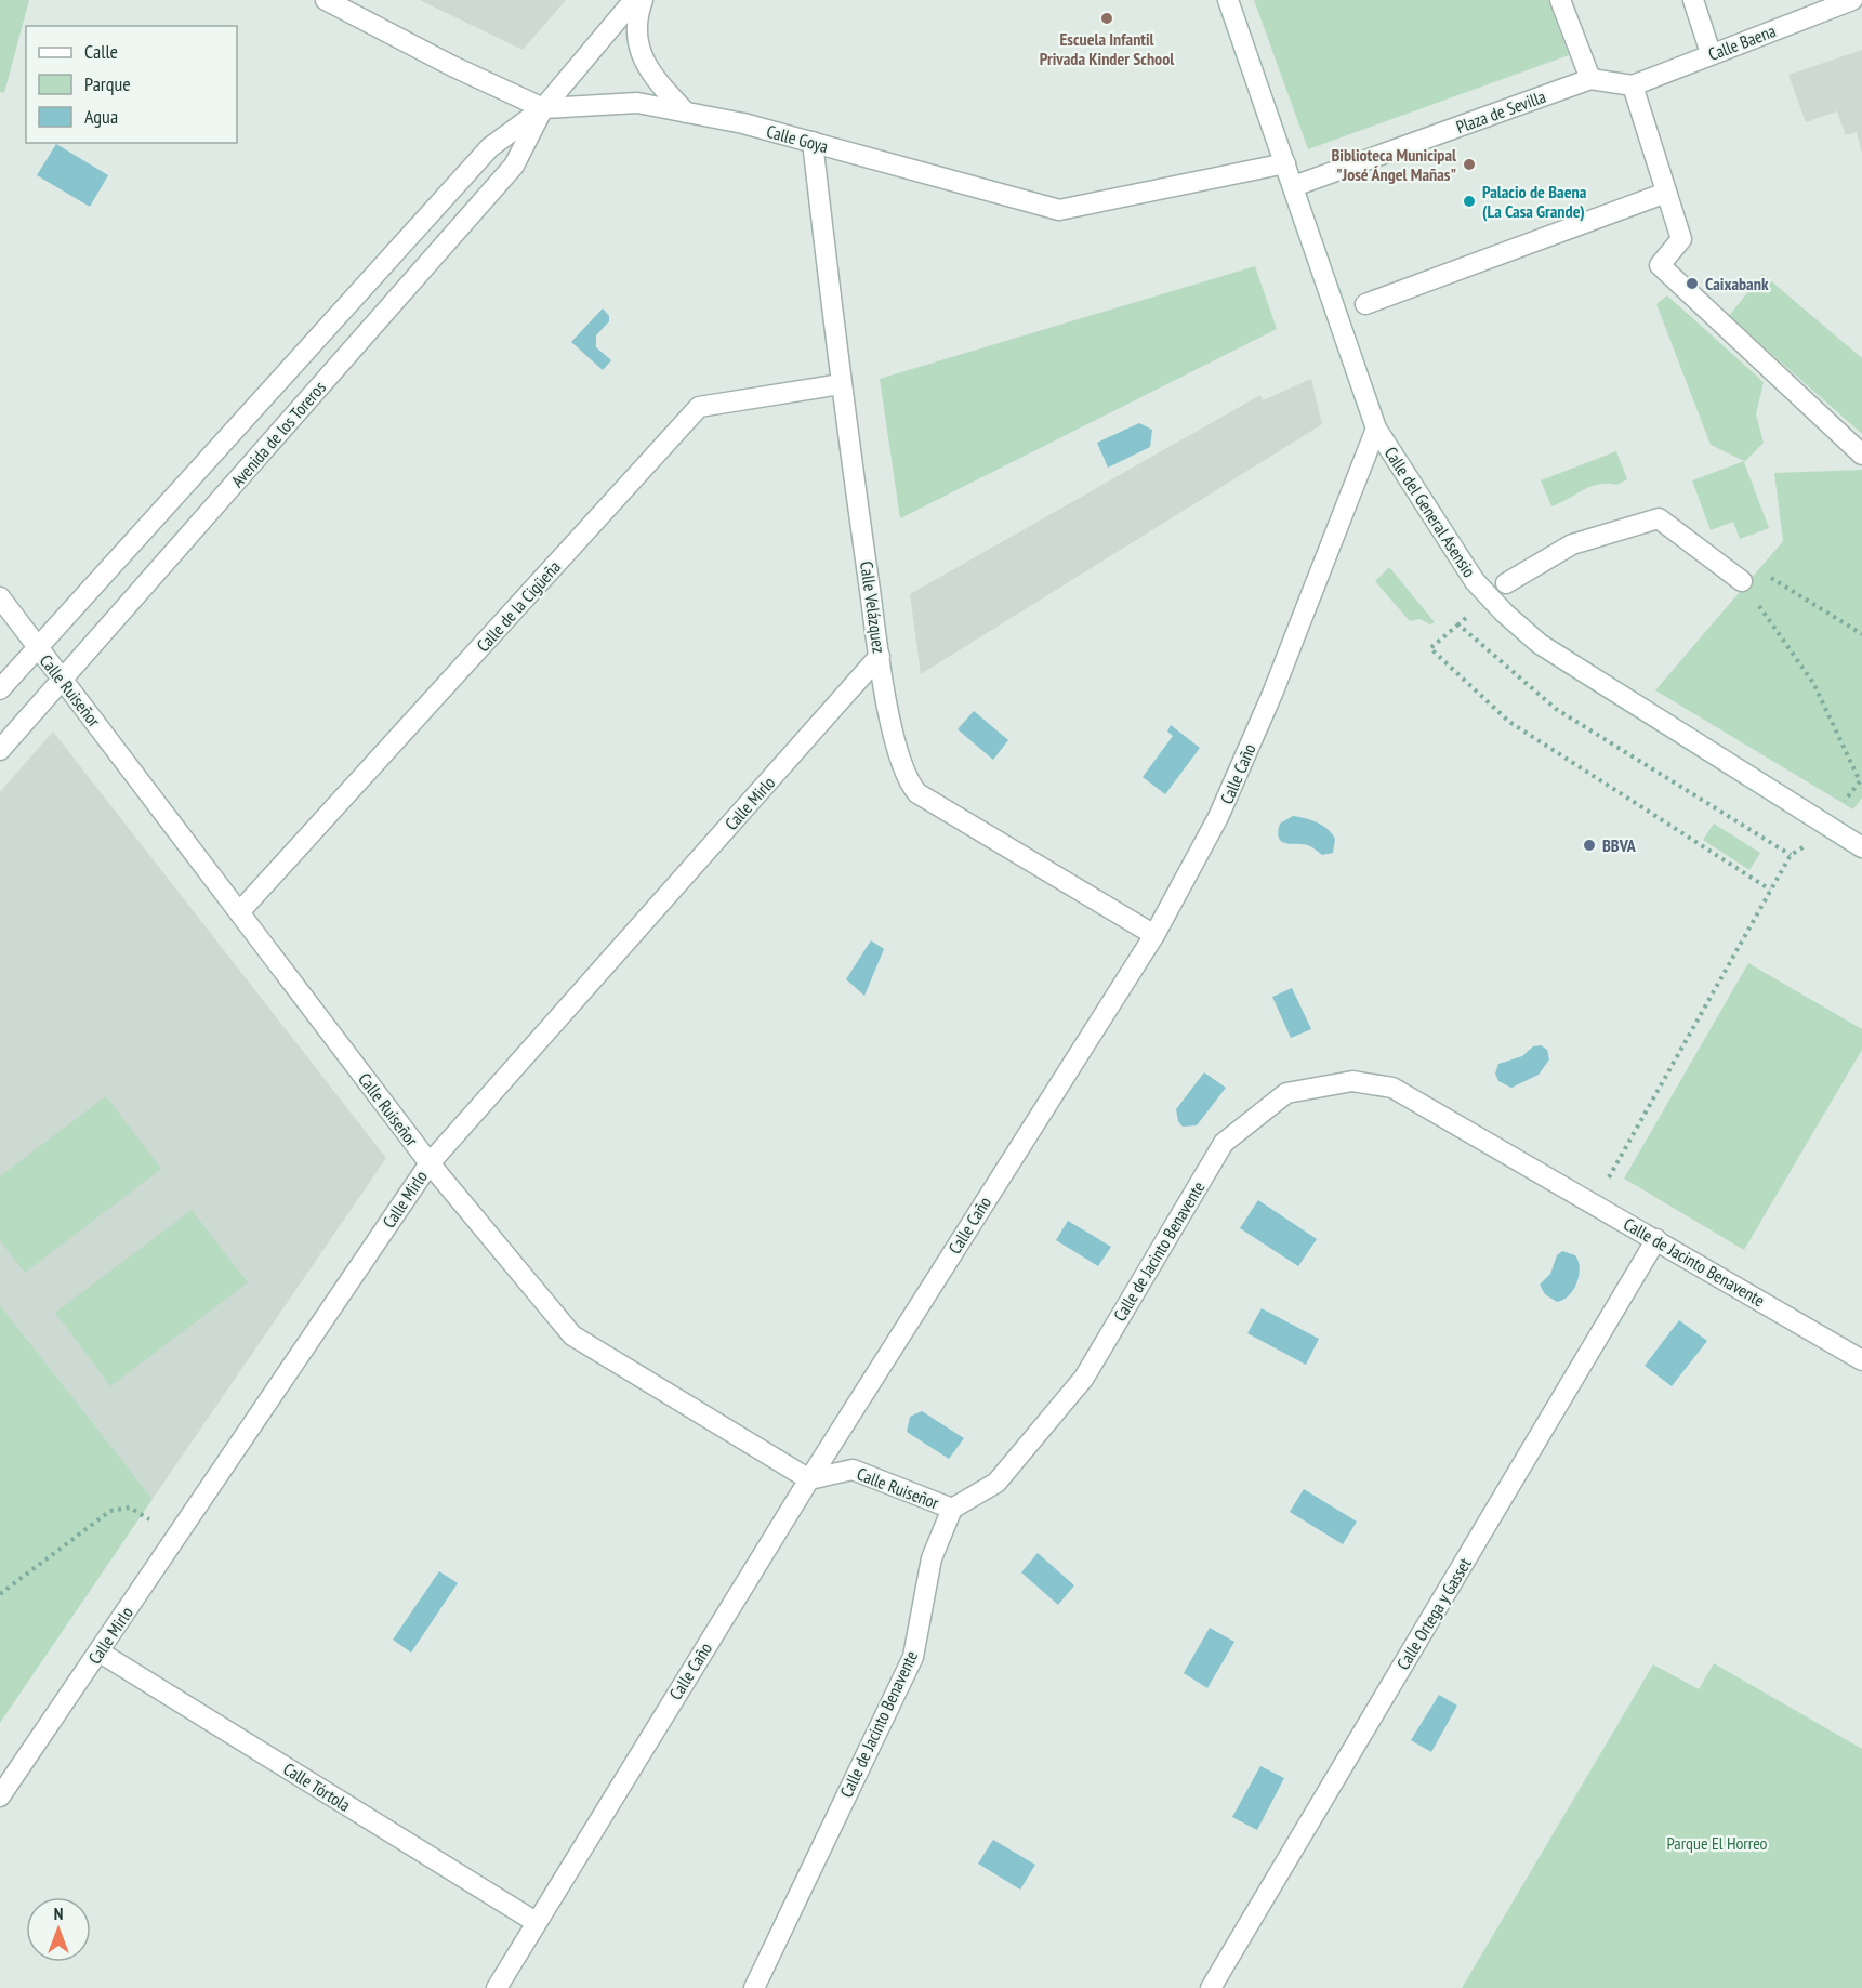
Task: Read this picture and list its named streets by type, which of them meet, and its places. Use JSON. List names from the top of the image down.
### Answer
{
  "streets": {
    "street": [
      "Calle Baena",
      "Plaza de Sevilla",
      "Calle Goya",
      "Avenida de los Toreros",
      "Calle del General Asensio",
      "Calle de la Cigüeña",
      "Calle Velázquez",
      "Calle Ruiseñor",
      "Calle Caño",
      "Calle Mirlo",
      "Calle de Jacinto Benavente",
      "Calle Ortega y Gasset",
      "Calle Tórtola"
    ]
  },
  "crossings": [
    ["Plaza de Sevilla", "Calle del General Asensio"],
    ["Calle Goya", "Avenida de los Toreros"],
    ["Calle Goya", "Calle del General Asensio"],
    ["Calle Goya", "Calle Velázquez"],
    ["Avenida de los Toreros", "Calle Ruiseñor"],
    ["Calle del General Asensio", "Calle Caño"],
    ["Calle de la Cigüeña", "Calle Velázquez"],
    ["Calle de la Cigüeña", "Calle Ruiseñor"],
    ["Calle Velázquez", "Calle Caño"],
    ["Calle Velázquez", "Calle Mirlo"],
    ["Calle Ruiseñor", "Calle Caño"],
    ["Calle Ruiseñor", "Calle Mirlo"],
    ["Calle Ruiseñor", "Calle de Jacinto Benavente"],
    ["Calle Caño", "Calle Tórtola"],
    ["Calle Mirlo", "Calle Tórtola"],
    ["Calle de Jacinto Benavente", "Calle Ortega y Gasset"]
  ],
  "parks": ["Parque El Horreo"],
  "places": [
    "Escuela Infantil Privada Kinder School",
    "Biblioteca Municipal \"José Ángel Mañas\"",
    "Palacio de Baena (La Casa Grande)",
    "Caixabank",
    "BBVA"
  ],
  "legend": ["Calle", "Parque", "Agua"],
  "north": "top"
}
